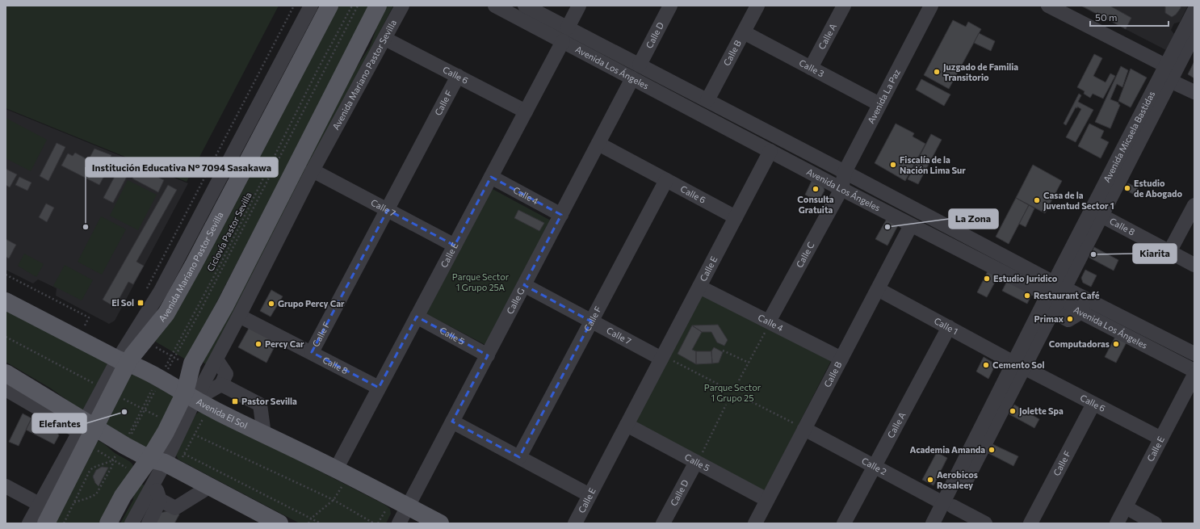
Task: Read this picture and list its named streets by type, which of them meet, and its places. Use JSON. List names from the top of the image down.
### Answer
{
  "streets": {
    "main road": ["Avenida Mariano Pastor Sevilla", "Avenida El Sol"],
    "street": [
      "Calle D",
      "Calle A",
      "Calle B",
      "Avenida Los Ángeles",
      "Calle 3",
      "Calle 6",
      "Avenida La Paz",
      "Calle F",
      "Avenida Micaela Bastidas",
      "Calle 4",
      "Calle 7",
      "Calle 8",
      "Calle E",
      "Calle C",
      "Calle G",
      "Calle 1",
      "Calle 5",
      "Calle 2"
    ],
    "path": ["Ciclovía Pastor Sevilla"]
  },
  "crossings": [
    ["Calle D", "Avenida Los Ángeles"],
    ["Calle D", "Calle 5"],
    ["Calle A", "Calle 3"],
    ["Calle A", "Calle 1"],
    ["Calle A", "Calle 2"],
    ["Calle B", "Avenida Los Ángeles"],
    ["Calle B", "Calle 3"],
    ["Calle B", "Calle 4"],
    ["Calle B", "Calle 1"],
    ["Calle B", "Calle 5"],
    ["Calle B", "Calle 2"],
    ["Avenida Los Ángeles", "Avenida La Paz"],
    ["Avenida Los Ángeles", "Avenida Micaela Bastidas"],
    ["Avenida Los Ángeles", "Calle E"],
    ["Avenida Los Ángeles", "Calle C"],
    ["Avenida Los Ángeles", "Calle G"],
    ["Calle 3", "Avenida La Paz"],
    ["Calle 6", "Avenida Mariano Pastor Sevilla"],
    ["Calle 6", "Calle F"],
    ["Calle 6", "Avenida Micaela Bastidas"],
    ["Calle 6", "Calle E"],
    ["Calle 6", "Calle G"],
    ["Calle 6", "Calle 1"],
    ["Avenida Mariano Pastor Sevilla", "Calle 7"],
    ["Avenida Mariano Pastor Sevilla", "Calle 8"],
    ["Avenida Mariano Pastor Sevilla", "Avenida El Sol"],
    ["Avenida La Paz", "Calle C"],
    ["Calle F", "Calle 7"],
    ["Calle F", "Calle 8"],
    ["Avenida Micaela Bastidas", "Calle 8"],
    ["Avenida Micaela Bastidas", "Calle 1"],
    ["Avenida Micaela Bastidas", "Calle 2"],
    ["Calle 4", "Calle E"],
    ["Calle 4", "Calle C"],
    ["Calle 4", "Calle G"],
    ["Calle 7", "Calle E"],
    ["Calle 7", "Calle G"],
    ["Calle 8", "Calle E"],
    ["Ciclovía Pastor Sevilla", "Avenida El Sol"],
    ["Calle E", "Calle 5"],
    ["Calle E", "Avenida El Sol"],
    ["Calle G", "Calle 5"],
    ["Calle G", "Avenida El Sol"]
  ],
  "parks": ["Parque Sector 1 Grupo 25A", "Parque Sector 1 Grupo 25"],
  "places": {
    "other": [
      "Juzgado de Familia Transitorio",
      "Fiscalía de la Nación Lima Sur",
      "Estudio de Abogado",
      "Consulta Gratuita",
      "Casa de la Juventud Sector 1",
      "Institución Educativa N° 7094 Sasakawa",
      "La Zona",
      "Kiarita",
      "Estudio Juridico",
      "Restaurant Café",
      "Grupo Percy Car",
      "Primax",
      "Percy Car",
      "Computadoras",
      "Cemento Sol",
      "Jolette Spa",
      "Elefantes",
      "Academia Amanda",
      "Aerobicos Rosaleey"
    ],
    "transit": ["El Sol", "Pastor Sevilla"]
  },
  "scale_bar": "50 m"
}
